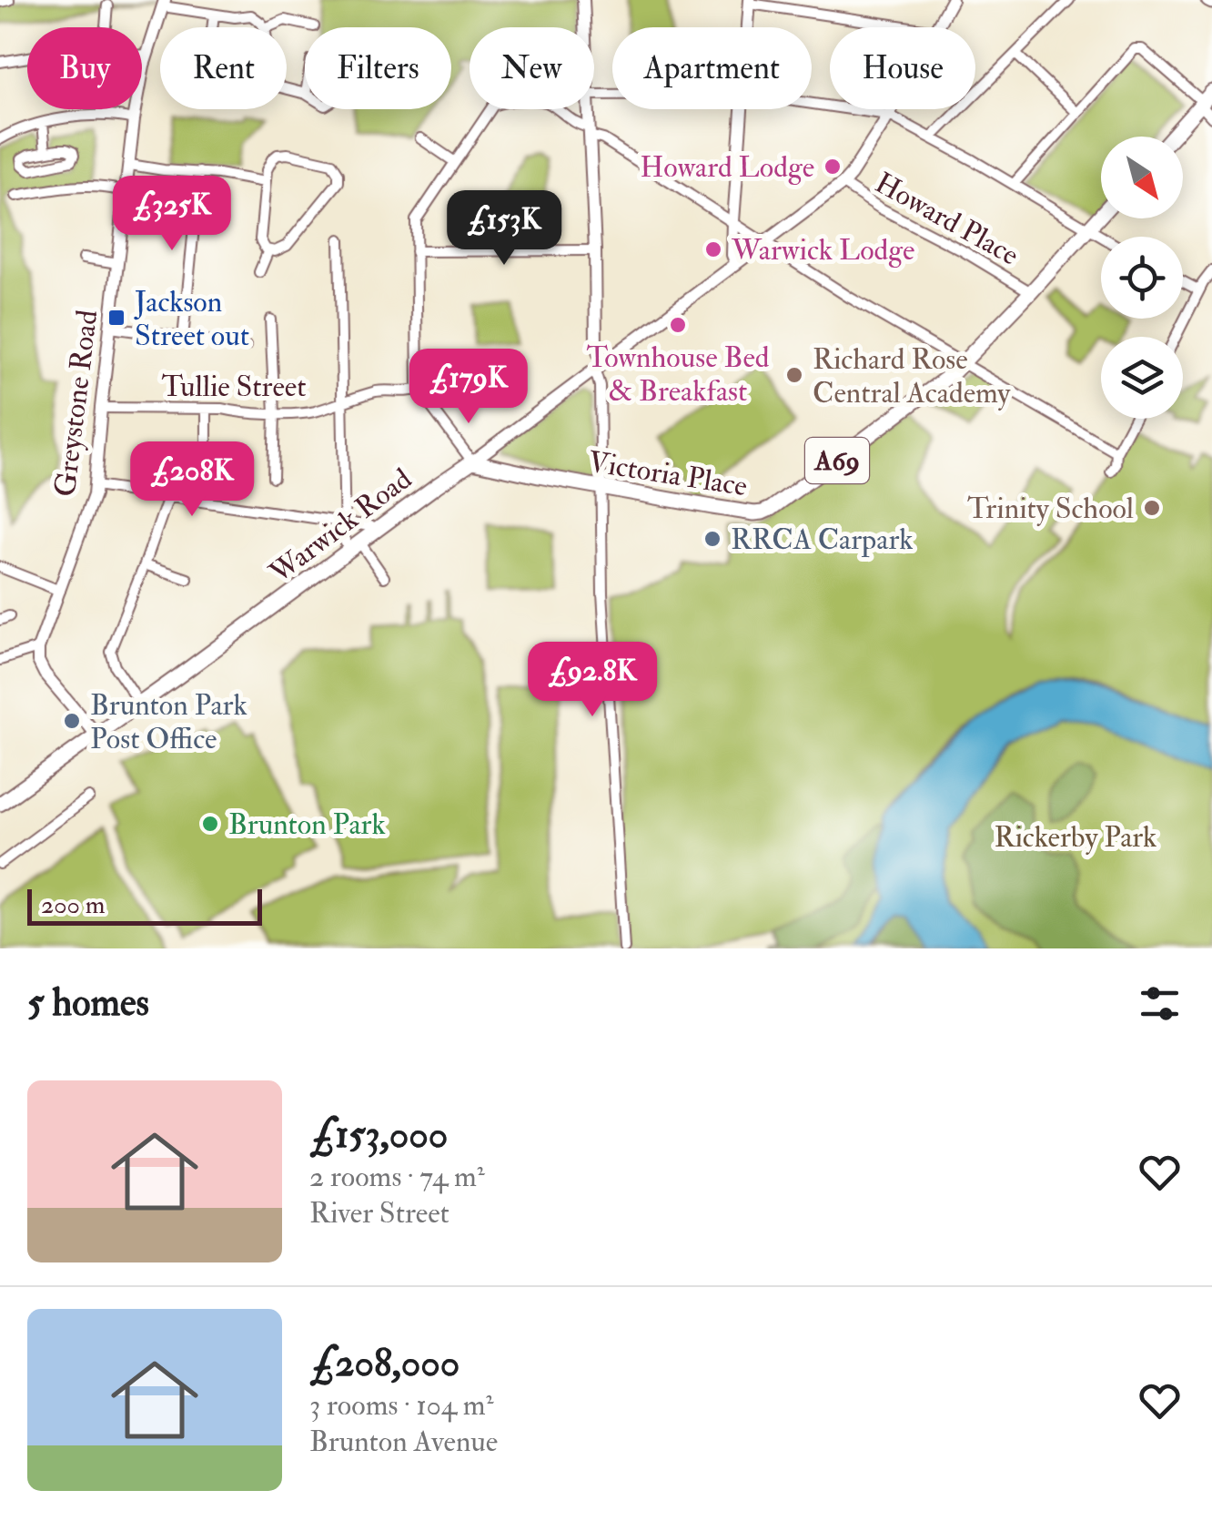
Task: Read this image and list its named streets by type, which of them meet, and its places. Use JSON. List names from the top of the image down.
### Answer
{
  "streets": {
    "main road": ["A69", "Victoria Place", "Warwick Road"],
    "street": ["Howard Place", "Tullie Street", "Greystone Road"]
  },
  "crossings": [
    ["Howard Place", "Victoria Place"],
    ["Howard Place", "Warwick Road"],
    ["Tullie Street", "Greystone Road"],
    ["Victoria Place", "Warwick Road"]
  ],
  "parks": ["Rickerby Park"],
  "places": {
    "other": [
      "Howard Lodge",
      "Warwick Lodge",
      "Townhouse Bed & Breakfast",
      "Richard Rose Central Academy",
      "Trinity School",
      "RRCA Carpark",
      "Brunton Park Post Office",
      "Brunton Park"
    ],
    "transit": ["Jackson Street out"]
  },
  "scale_bar": "200 m",
  "north": "bottom right",
  "page": {
    "chip": [
      "Buy",
      "Rent",
      "Filters",
      "New",
      "Apartment",
      "House"
    ],
    "price": [
      "£325K",
      "£153K",
      "£179K",
      "£208K",
      "£92.8K"
    ],
    "scale": "200 m",
    "heading": "5 homes",
    "list": [
      {
        "name": "£153,000",
        "note": "2 rooms · 74 m² · River Street"
      },
      {
        "name": "£208,000",
        "note": "3 rooms · 104 m² · Brunton Avenue"
      }
    ]
  }
}
